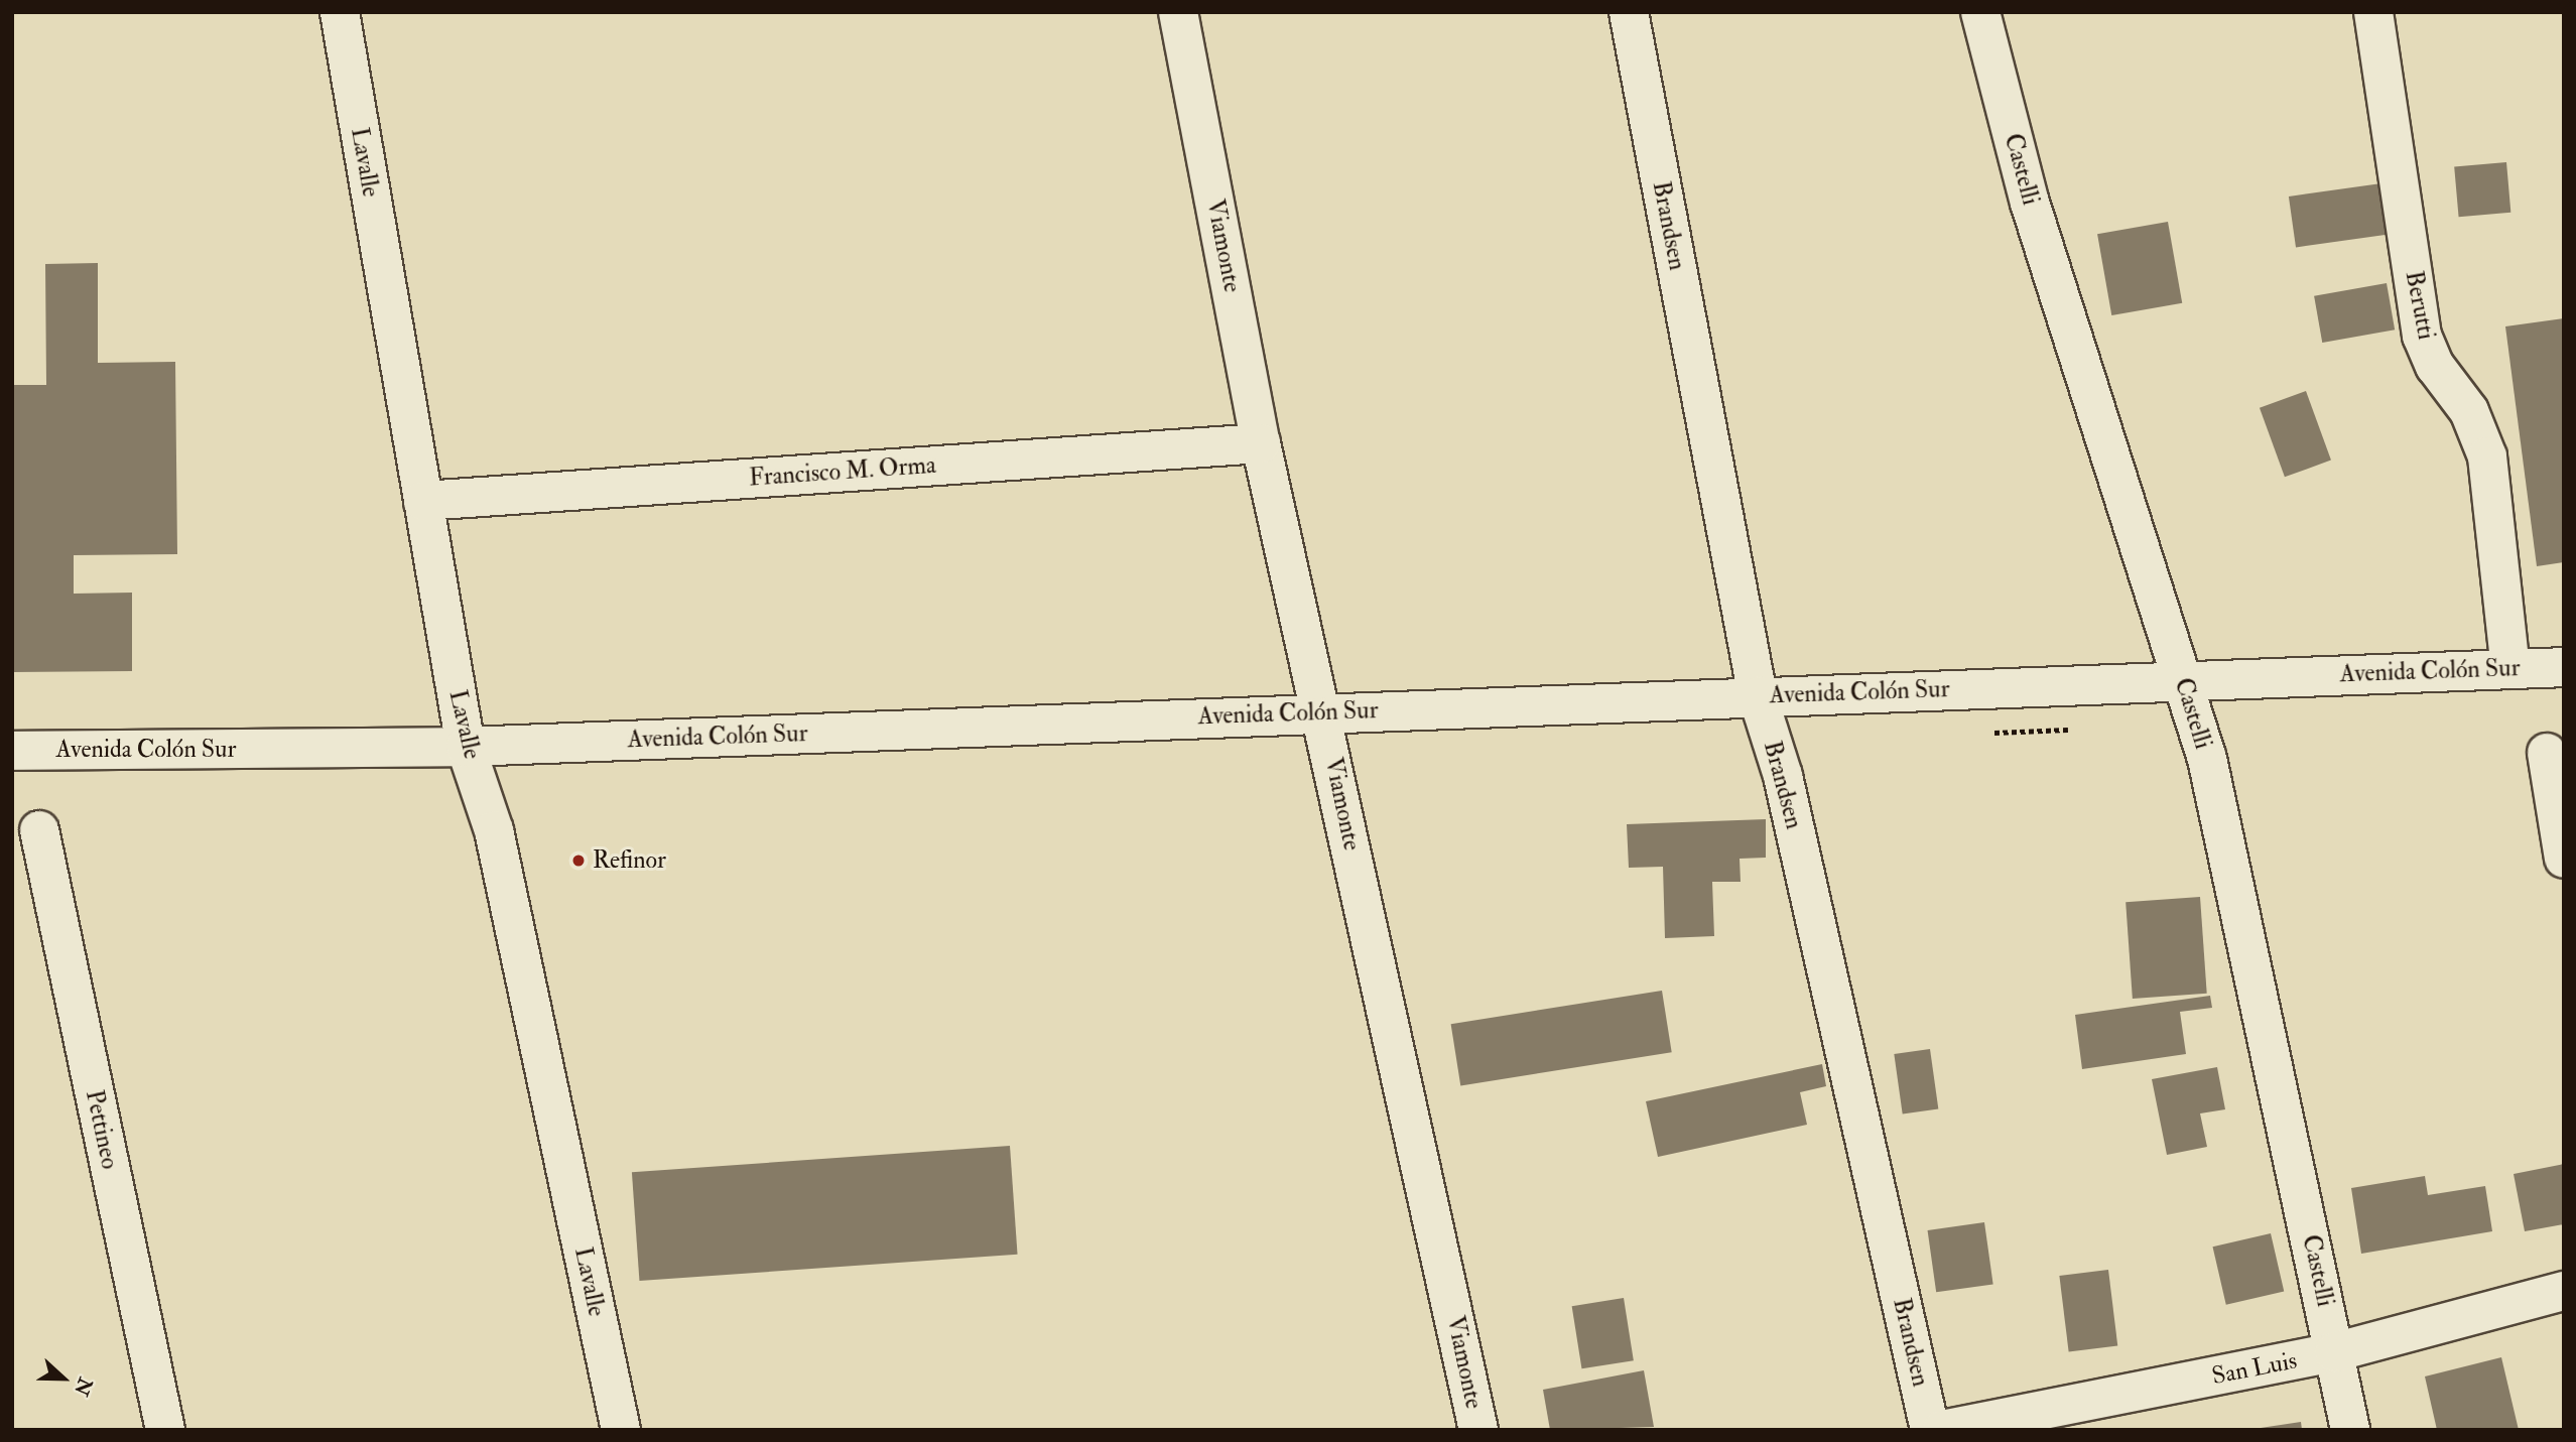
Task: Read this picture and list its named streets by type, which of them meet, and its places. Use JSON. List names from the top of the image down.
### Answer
{
  "streets": {
    "street": [
      "Lavalle",
      "Castelli",
      "Brandsen",
      "Viamonte",
      "Berutti",
      "Francisco M. Orma",
      "Avenida Colón Sur",
      "Pettineo",
      "San Luis"
    ]
  },
  "crossings": [
    ["Lavalle", "Francisco M. Orma"],
    ["Lavalle", "Avenida Colón Sur"],
    ["Castelli", "Avenida Colón Sur"],
    ["Castelli", "San Luis"],
    ["Brandsen", "Avenida Colón Sur"],
    ["Viamonte", "Francisco M. Orma"],
    ["Viamonte", "Avenida Colón Sur"],
    ["Berutti", "Avenida Colón Sur"]
  ],
  "places": ["Refinor"],
  "north": "right"
}
